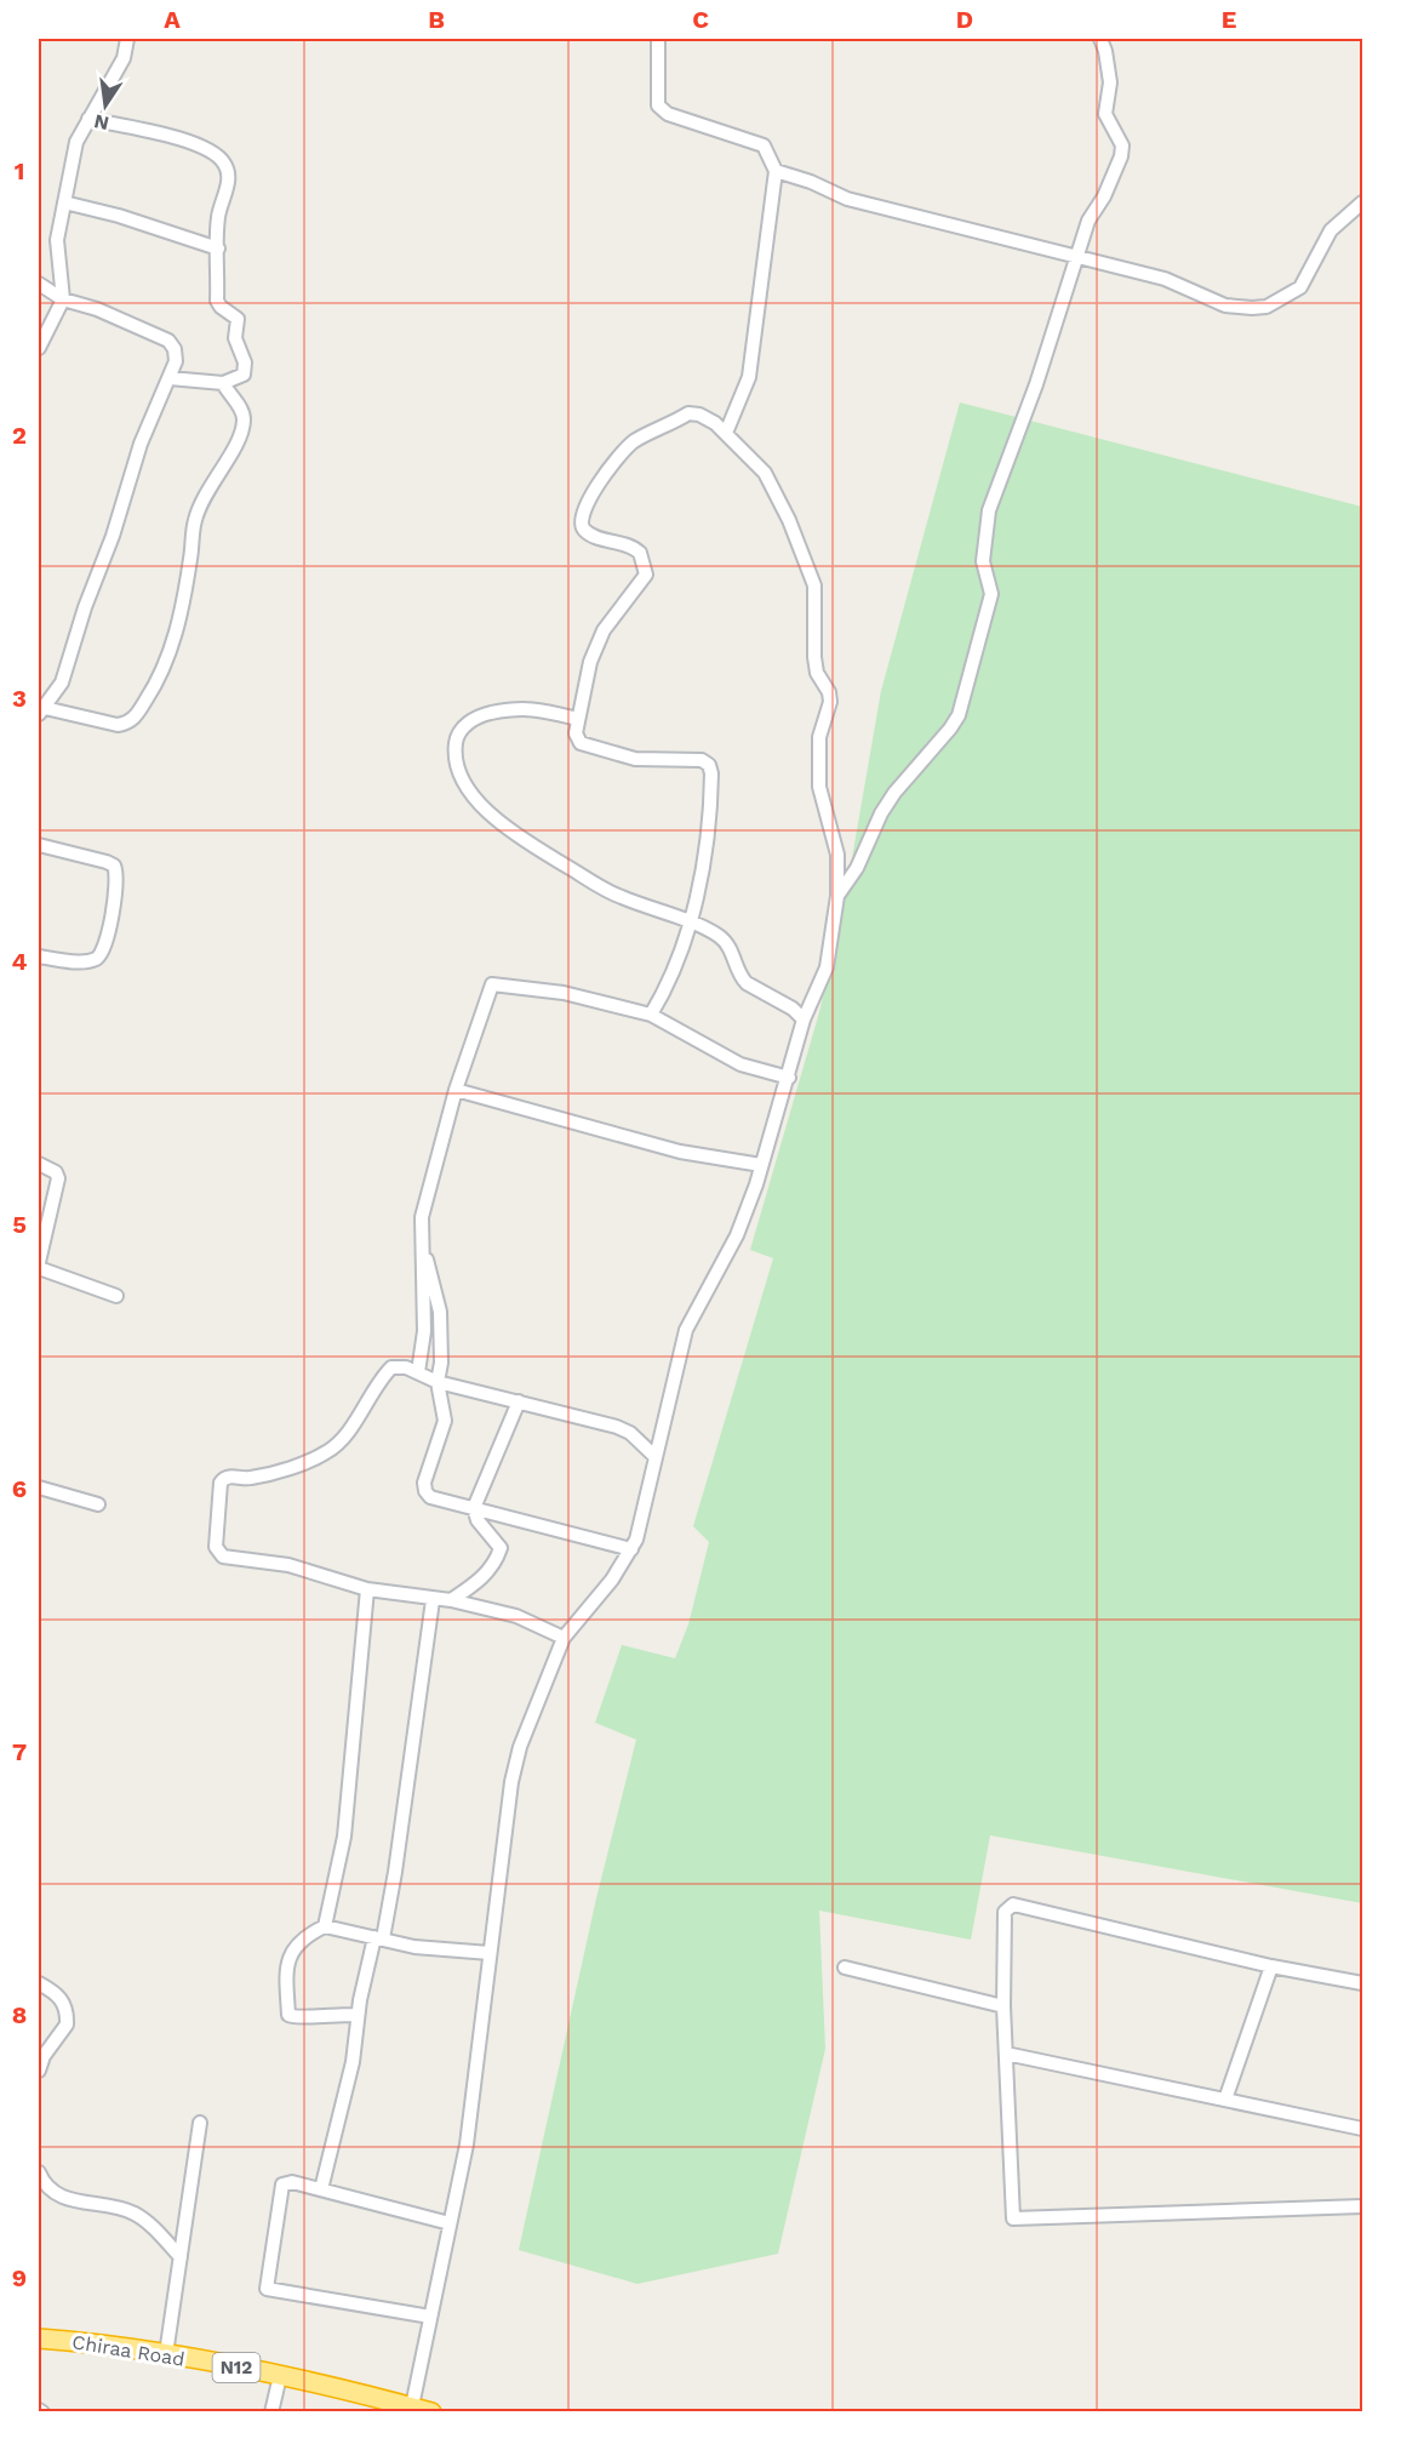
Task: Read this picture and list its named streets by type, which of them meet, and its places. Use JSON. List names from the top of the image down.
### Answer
{
  "streets": {
    "highway": ["Chiraa Road", "N12"]
  },
  "north": "bottom",
  "grid": {
    "columns": [
      "A",
      "B",
      "C",
      "D",
      "E"
    ],
    "rows": [
      "1",
      "2",
      "3",
      "4",
      "5",
      "6",
      "7",
      "8",
      "9"
    ]
  }
}
